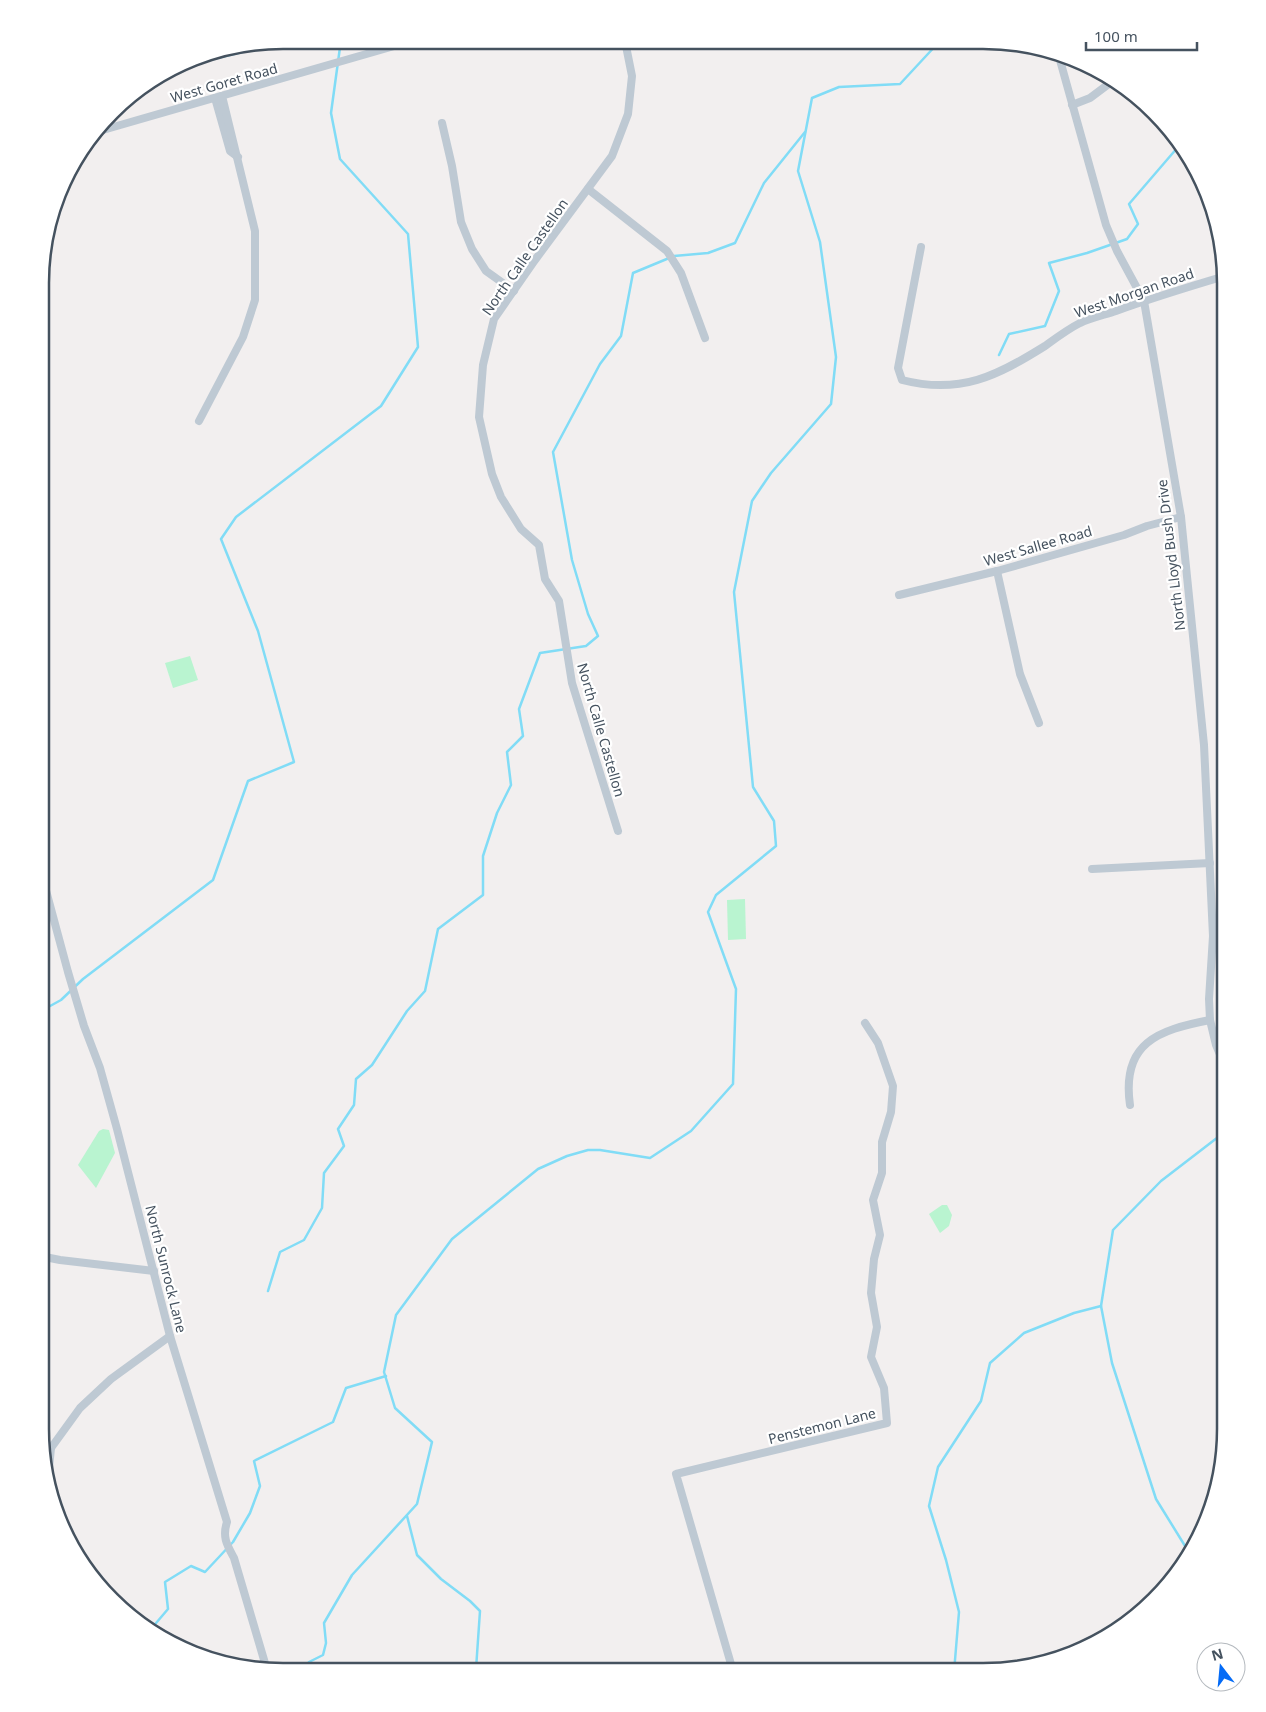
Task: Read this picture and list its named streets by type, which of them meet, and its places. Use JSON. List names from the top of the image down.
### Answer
{
  "streets": {
    "street": [
      "West Goret Road",
      "North Calle Castellon",
      "West Morgan Road",
      "West Sallee Road",
      "North Lloyd Bush Drive",
      "North Sunrock Lane",
      "Penstemon Lane"
    ]
  },
  "crossings": [
    ["West Morgan Road", "North Lloyd Bush Drive"],
    ["West Sallee Road", "North Lloyd Bush Drive"]
  ],
  "scale_bar": "100 m",
  "north": "top"
}
